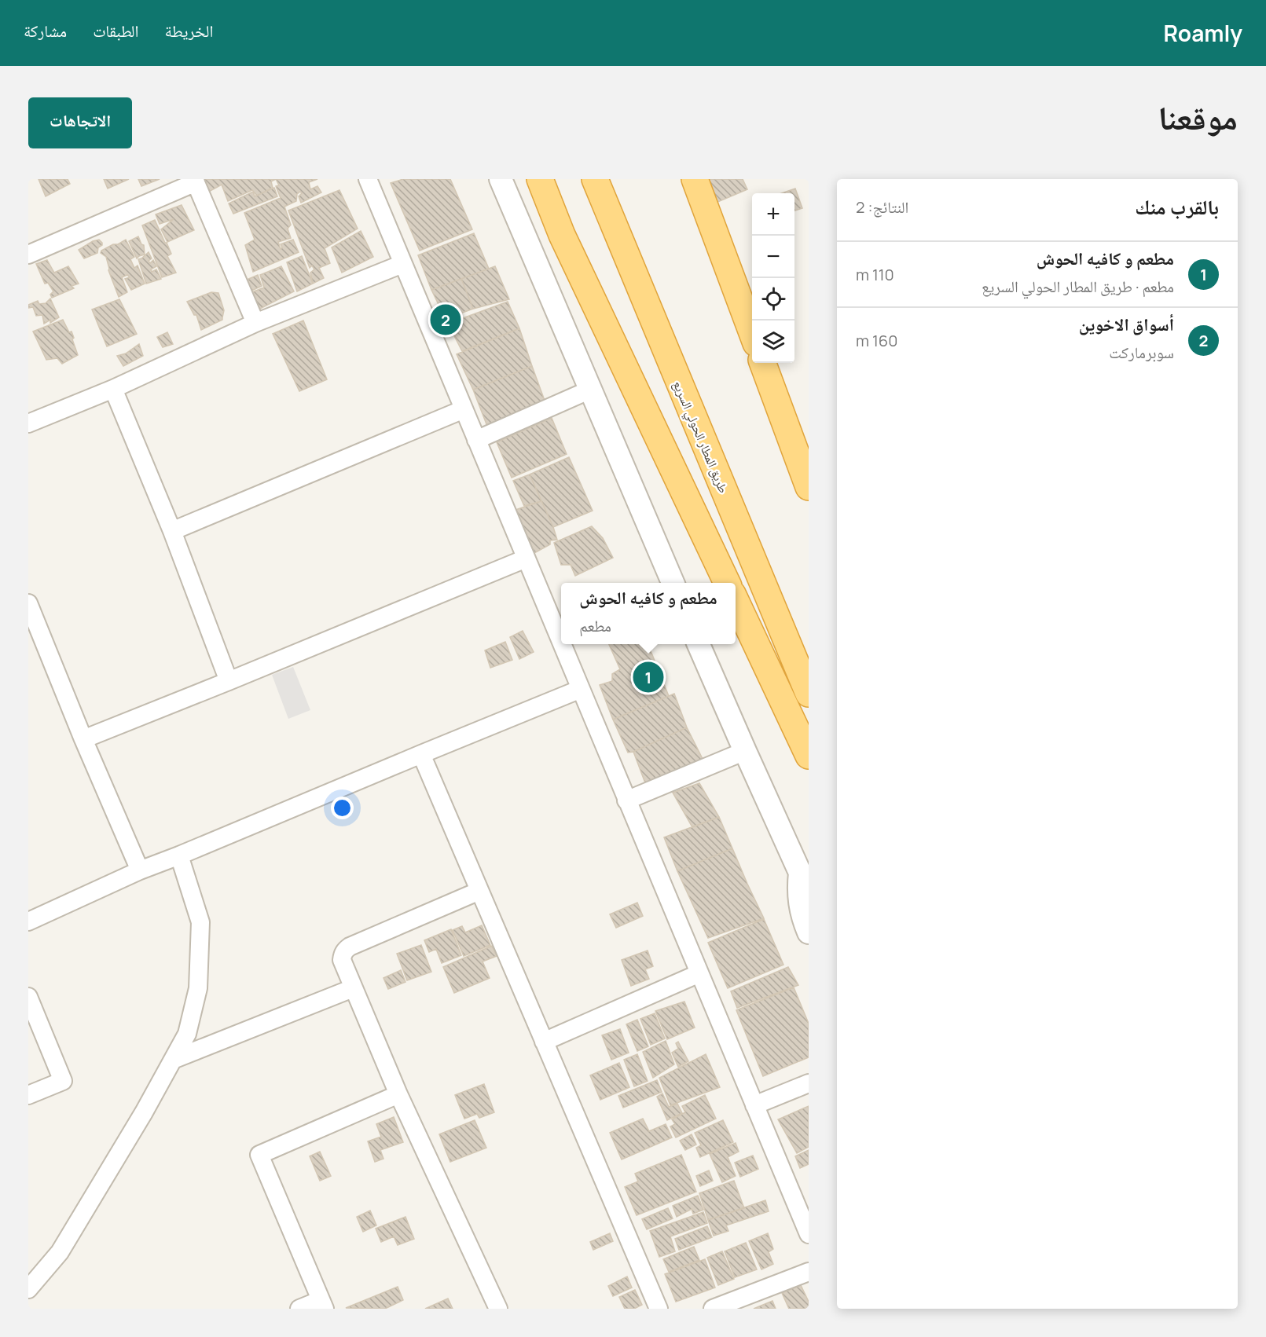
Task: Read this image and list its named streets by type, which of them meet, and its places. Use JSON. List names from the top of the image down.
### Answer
{
  "streets": {
    "highway": ["طريق المطار الحولي السريع"]
  },
  "page": {
    "header": "Roamly",
    "nav": ["الخريطة", "الطبقات", "مشاركة"],
    "title": "موقعنا",
    "buttons": "الاتجاهات",
    "heading": ["بالقرب منك", "النتائج: 2"],
    "map_buttons": ["+", "−"],
    "list": [
      {
        "mark": "1",
        "name": "مطعم و كافيه الحوش",
        "note": "مطعم · طريق المطار الحولي السريع",
        "value": "110 m"
      },
      {
        "mark": "2",
        "name": "أسواق الاخوين",
        "note": "سوبرماركت",
        "value": "160 m"
      }
    ],
    "pins": ["2", "1"],
    "popup": ["مطعم و كافيه الحوش", "مطعم"]
  }
}
